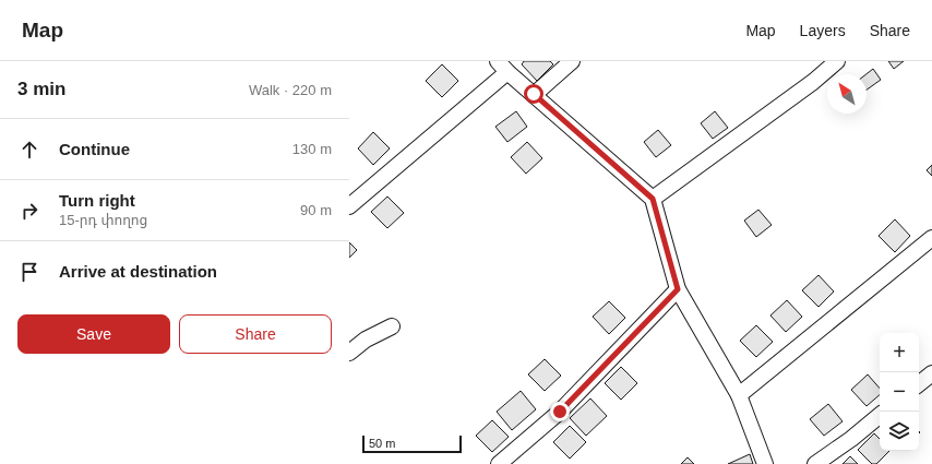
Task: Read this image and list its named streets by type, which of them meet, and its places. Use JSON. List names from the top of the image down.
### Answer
{
  "scale_bar": "50 m",
  "north": "top left",
  "page": {
    "header": "Map",
    "nav": ["Map", "Layers", "Share"],
    "heading": ["3 min", "Walk · 220 m"],
    "list": [
      ["Continue", "130 m"],
      ["Turn right", "15-րդ փողոց", "90 m"],
      "Arrive at destination"
    ],
    "buttons": ["Save", "Share"],
    "map_buttons": ["+", "−"],
    "scale": "50 m"
  }
}
